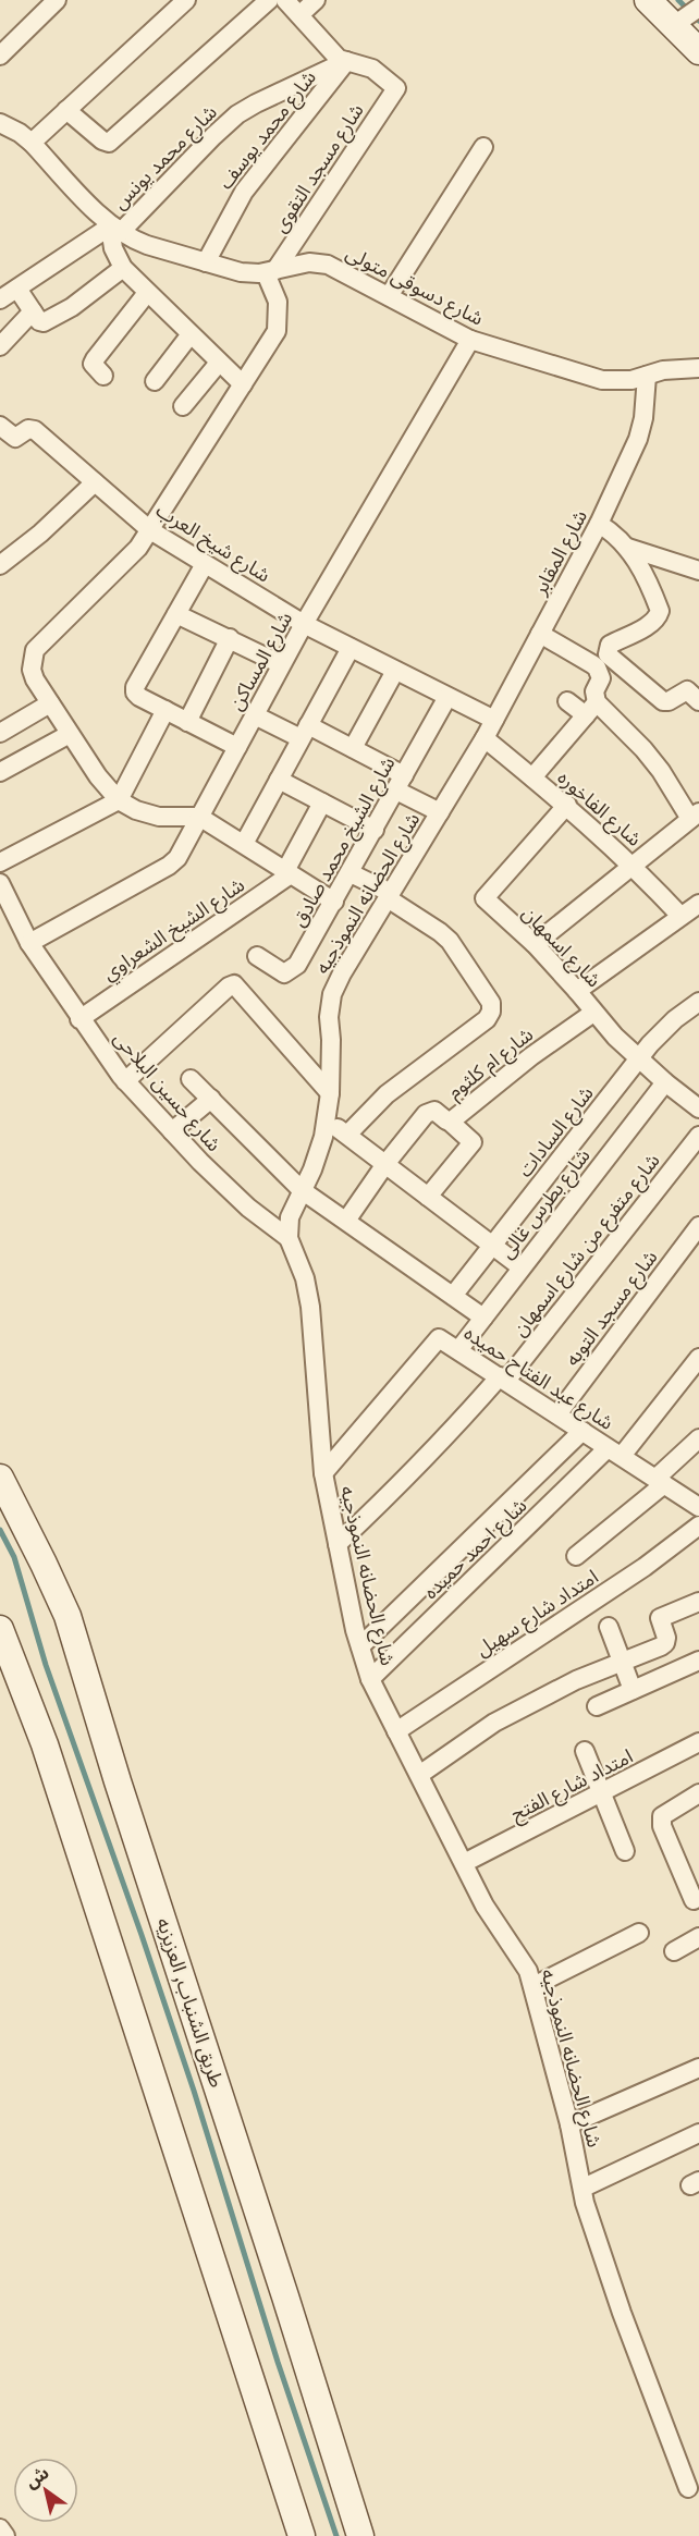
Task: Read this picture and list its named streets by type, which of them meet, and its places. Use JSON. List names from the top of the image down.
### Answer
{
  "streets": {
    "street": [
      "شارع محمد يوسف",
      "شارع محمد يونس",
      "شارع مسجد التقوى",
      "شارع دسوقى متولى",
      "شارع شيخ العرب",
      "شارع المقابر",
      "شارع المساكن",
      "شارع الفاخوره",
      "شارع الشيخ محمد صادق",
      "شارع الحضانه النموذجيه",
      "شارع الشيخ الشعراوي",
      "شارع اسمهان",
      "شارع ام كلثوم",
      "شارع حسين البلاحى",
      "شارع السادات",
      "شارع بطرس غالى",
      "شارع متفرع من شارع اسمهان",
      "شارع مسجد التوبه",
      "شارع عبد الفتاح حميده",
      "شارع احمد حميده",
      "امتداد شارع سهيل",
      "امتداد شارع الفتح",
      "طريق الشنباب, العزيزيه"
    ]
  },
  "crossings": [
    ["شارع محمد يوسف", "شارع محمد يونس"],
    ["شارع محمد يوسف", "شارع مسجد التقوى"],
    ["شارع محمد يوسف", "شارع دسوقى متولى"],
    ["شارع محمد يونس", "شارع مسجد التقوى"],
    ["شارع محمد يونس", "شارع دسوقى متولى"],
    ["شارع مسجد التقوى", "شارع دسوقى متولى"],
    ["شارع دسوقى متولى", "شارع المقابر"],
    ["شارع دسوقى متولى", "شارع المساكن"],
    ["شارع شيخ العرب", "شارع المقابر"],
    ["شارع شيخ العرب", "شارع المساكن"],
    ["شارع شيخ العرب", "شارع الشيخ محمد صادق"],
    ["شارع المقابر", "شارع الفاخوره"],
    ["شارع المقابر", "شارع الحضانه النموذجيه"],
    ["شارع المساكن", "شارع الشيخ الشعراوي"],
    ["شارع المساكن", "شارع حسين البلاحى"],
    ["شارع الفاخوره", "شارع الحضانه النموذجيه"],
    ["شارع الفاخوره", "شارع اسمهان"],
    ["شارع الشيخ محمد صادق", "شارع الشيخ الشعراوي"],
    ["شارع الحضانه النموذجيه", "شارع حسين البلاحى"],
    ["شارع الحضانه النموذجيه", "شارع متفرع من شارع اسمهان"],
    ["شارع الحضانه النموذجيه", "شارع عبد الفتاح حميده"],
    ["شارع الحضانه النموذجيه", "شارع احمد حميده"],
    ["شارع الحضانه النموذجيه", "امتداد شارع سهيل"],
    ["شارع الحضانه النموذجيه", "امتداد شارع الفتح"],
    ["شارع الشيخ الشعراوي", "شارع حسين البلاحى"],
    ["شارع اسمهان", "شارع ام كلثوم"],
    ["شارع اسمهان", "شارع السادات"],
    ["شارع اسمهان", "شارع بطرس غالى"],
    ["شارع بطرس غالى", "شارع عبد الفتاح حميده"],
    ["شارع متفرع من شارع اسمهان", "شارع عبد الفتاح حميده"],
    ["شارع مسجد التوبه", "شارع عبد الفتاح حميده"],
    ["شارع عبد الفتاح حميده", "شارع احمد حميده"]
  ],
  "north": "top left"
}
